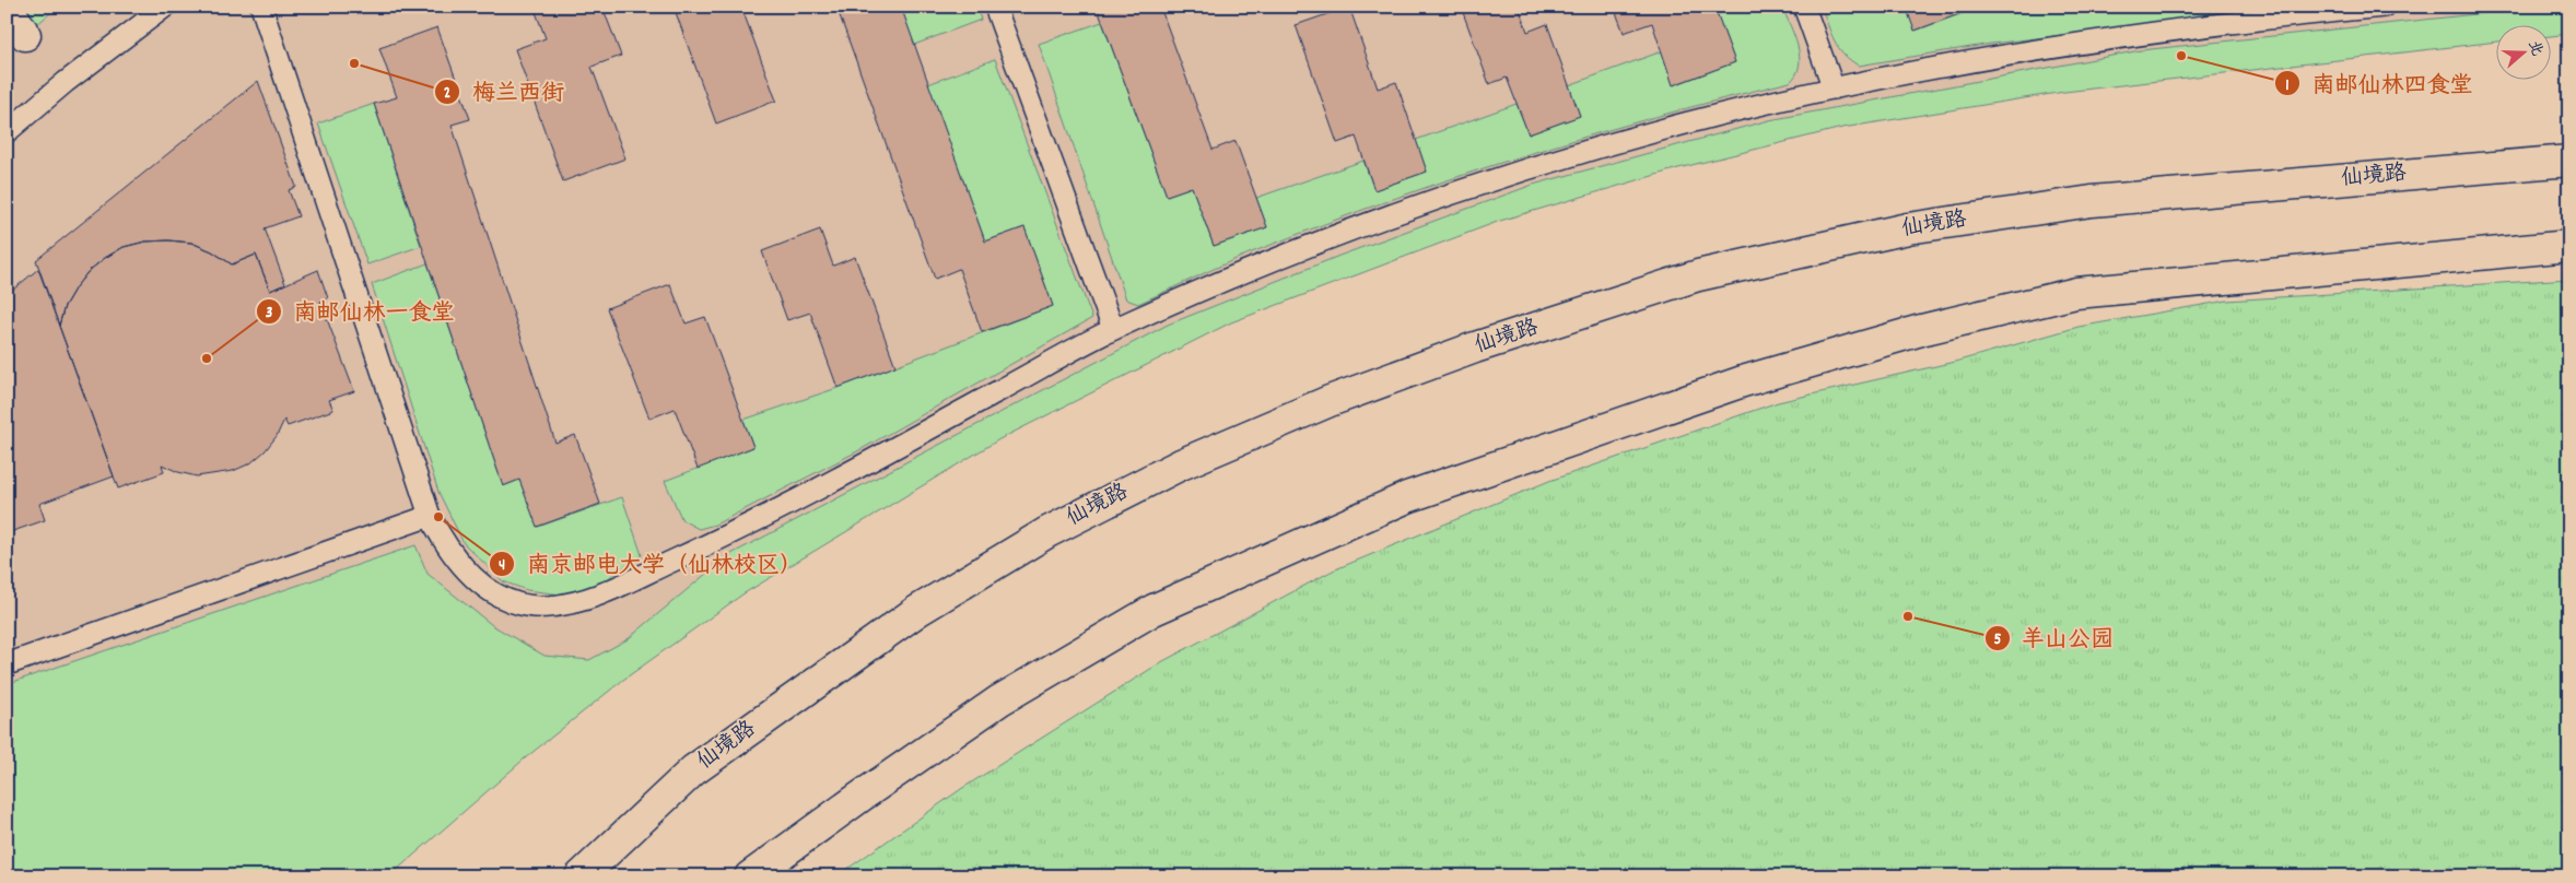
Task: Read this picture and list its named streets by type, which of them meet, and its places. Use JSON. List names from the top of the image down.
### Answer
{
  "streets": {
    "main road": ["仙境路"]
  },
  "places": [
    "南邮仙林四食堂",
    "梅兰西街",
    "南邮仙林一食堂",
    "南京邮电大学（仙林校区）",
    "羊山公园"
  ],
  "north": "right"
}
